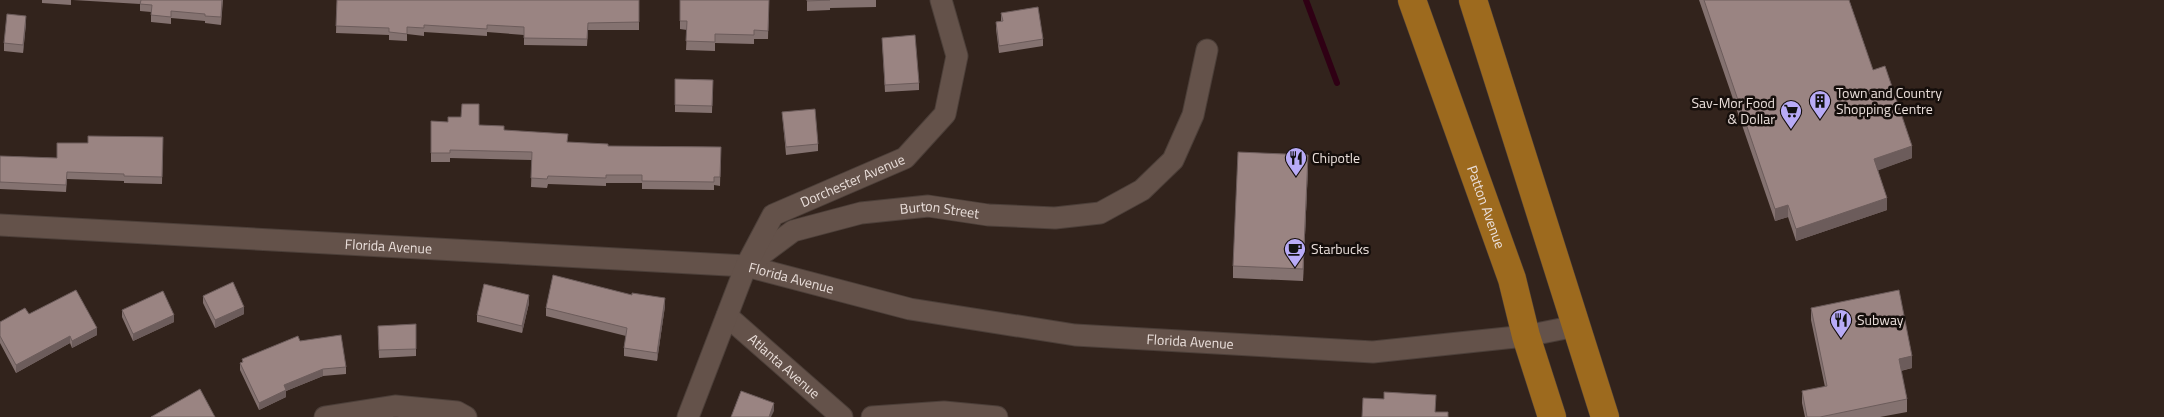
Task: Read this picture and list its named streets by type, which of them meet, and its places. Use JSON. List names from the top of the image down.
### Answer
{
  "streets": {
    "main road": ["Patton Avenue"],
    "street": [
      "Dorchester Avenue",
      "Burton Street",
      "Florida Avenue",
      "Atlanta Avenue"
    ]
  },
  "crossings": [
    ["Dorchester Avenue", "Burton Street"],
    ["Dorchester Avenue", "Florida Avenue"],
    ["Patton Avenue", "Florida Avenue"],
    ["Burton Street", "Florida Avenue"]
  ],
  "places": {
    "building": ["Town and Country Shopping Centre"],
    "supermarket": ["Sav-Mor Food & Dollar"],
    "restaurant": ["Chipotle", "Subway"],
    "cafe": ["Starbucks"]
  }
}
